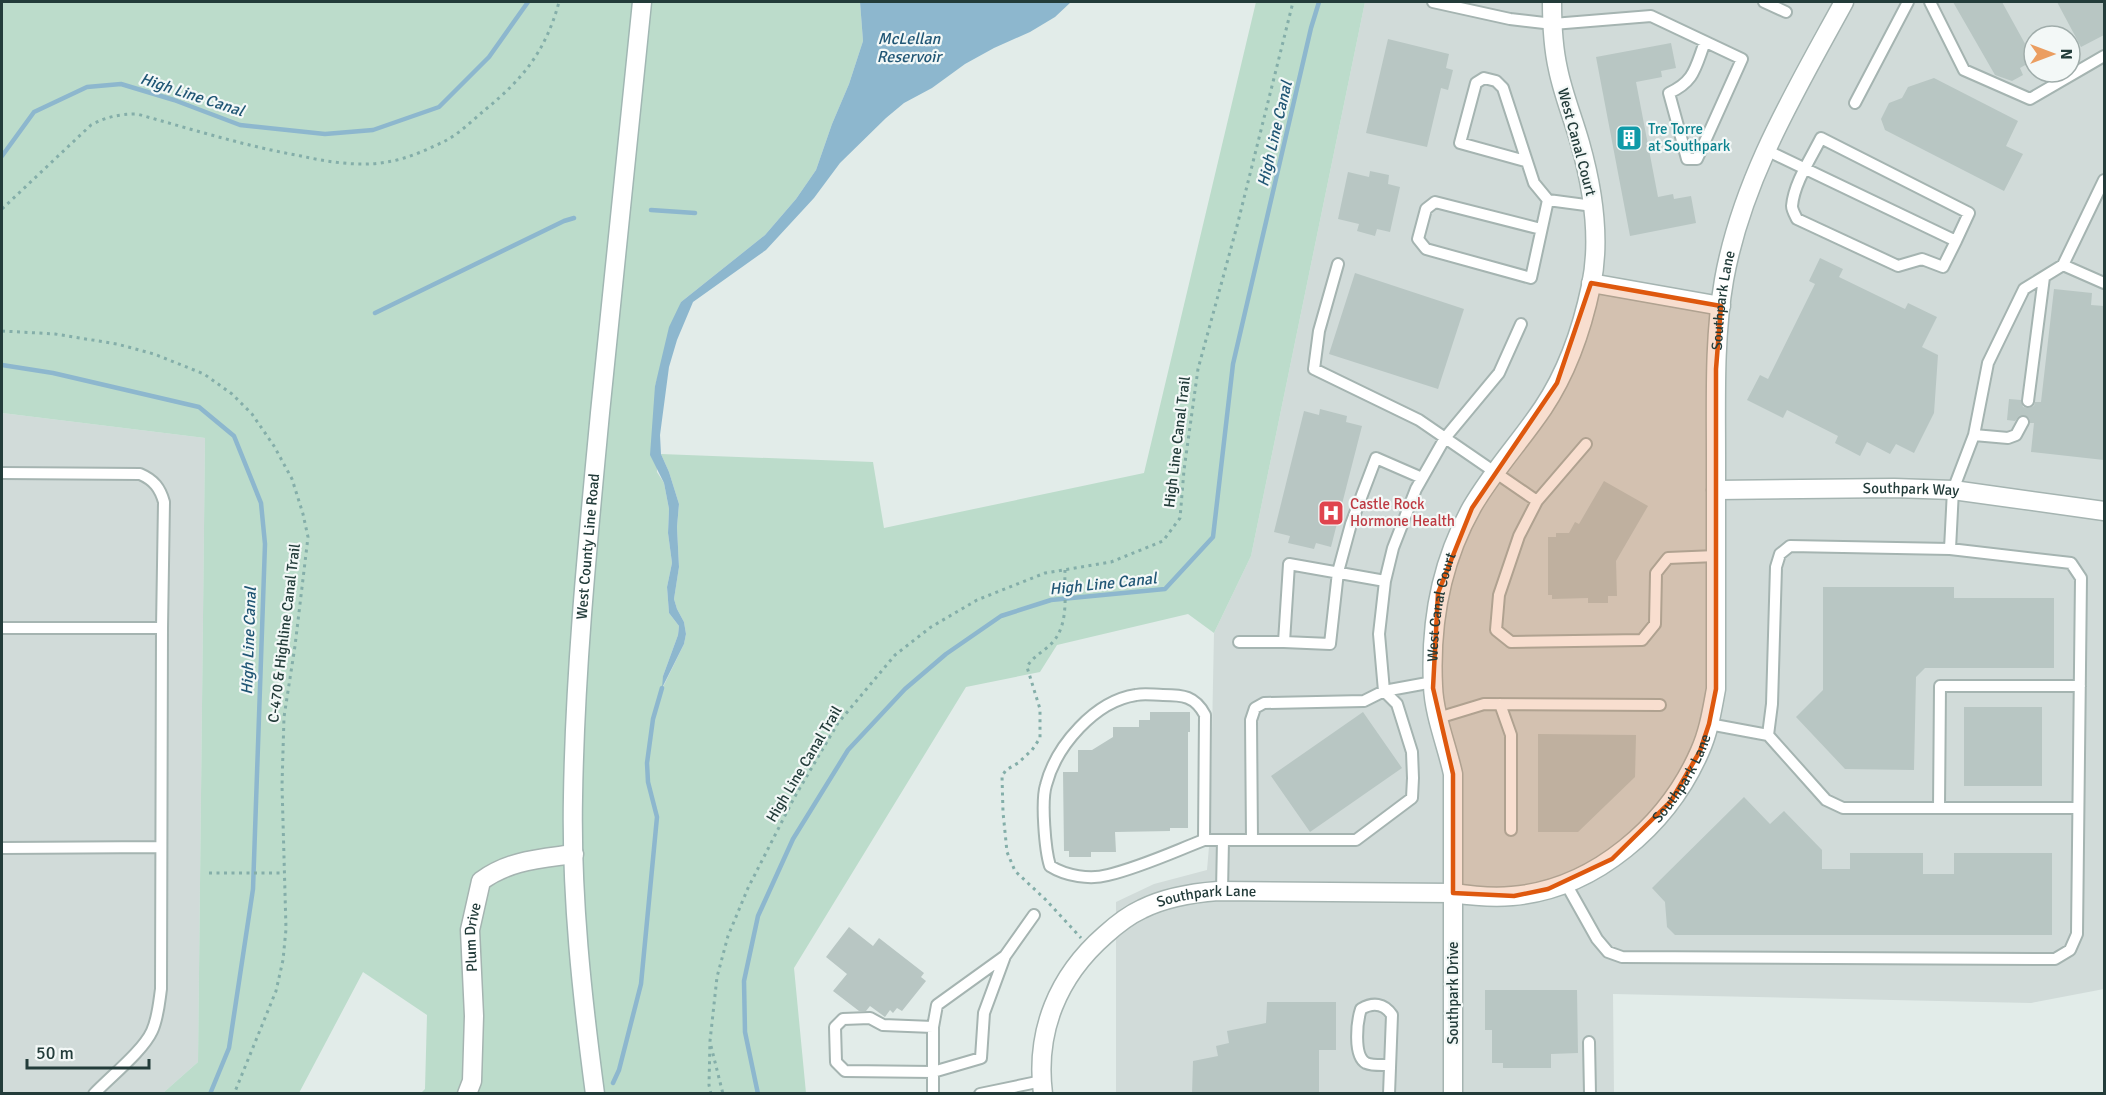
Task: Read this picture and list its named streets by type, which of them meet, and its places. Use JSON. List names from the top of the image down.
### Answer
{
  "streets": {
    "street": [
      "West Canal Court",
      "Southpark Lane",
      "Southpark Way",
      "West County Line Road",
      "Plum Drive",
      "Southpark Drive"
    ],
    "path": ["High Line Canal Trail", "C-470 & Highline Canal Trail"]
  },
  "crossings": [
    ["West Canal Court", "Southpark Lane"],
    ["West Canal Court", "Southpark Drive"],
    ["Southpark Lane", "Southpark Way"],
    ["Southpark Lane", "Southpark Drive"],
    ["West County Line Road", "Plum Drive"]
  ],
  "water": ["McLellan Reservoir", "High Line Canal"],
  "places": {
    "building": ["Tre Torre at Southpark"],
    "hospital": ["Castle Rock Hormone Health"]
  },
  "scale_bar": "50 m",
  "north": "right"
}
